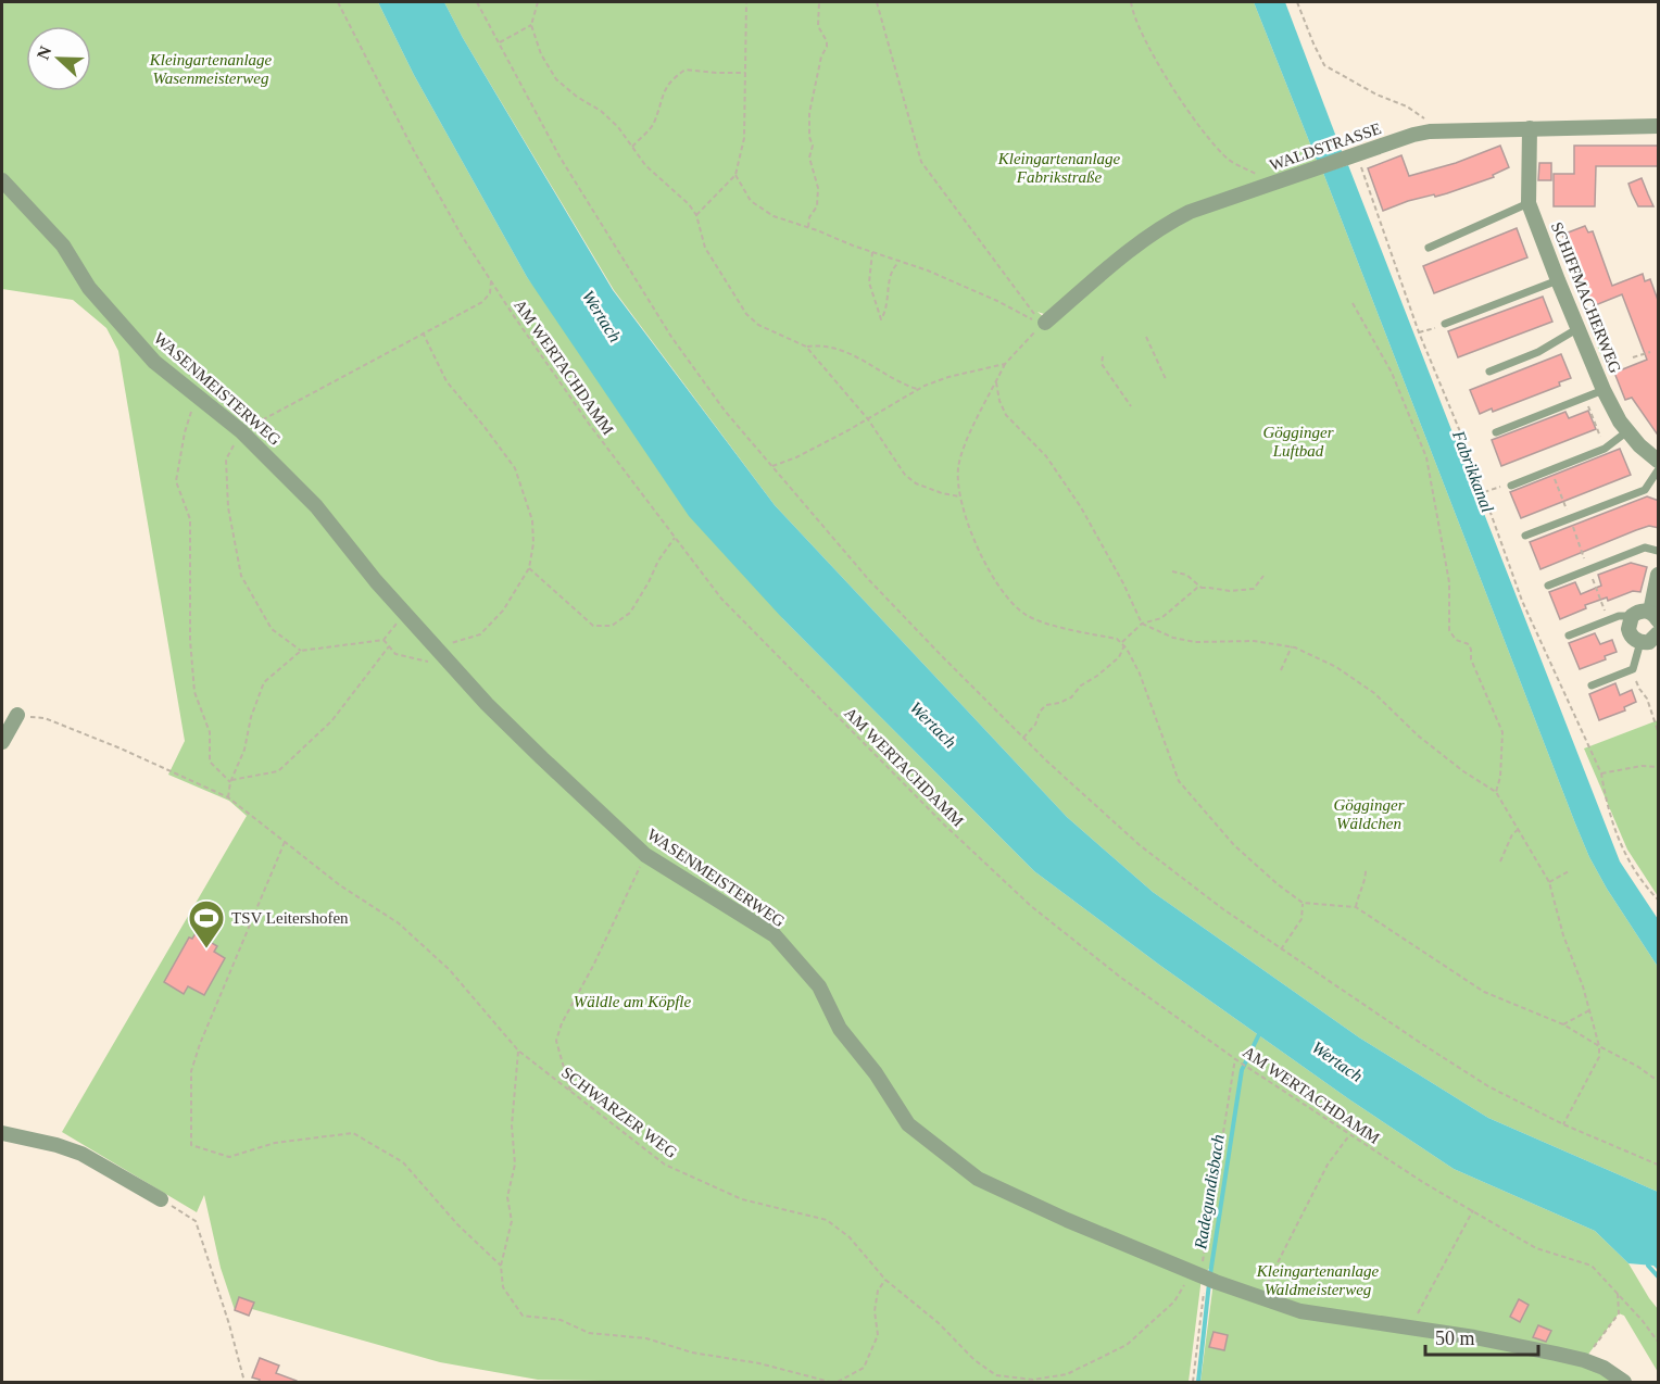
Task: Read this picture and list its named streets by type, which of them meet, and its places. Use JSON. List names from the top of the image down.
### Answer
{
  "streets": {
    "street": ["WALDSTRASSE", "SCHIFFMACHERWEG", "WASENMEISTERWEG"],
    "path": ["AM WERTACHDAMM", "SCHWARZER WEG"]
  },
  "crossings": [
    ["WALDSTRASSE", "SCHIFFMACHERWEG"],
    ["WASENMEISTERWEG", "SCHWARZER WEG"]
  ],
  "water": ["Wertach", "Fabrikkanal", "Radegundisbach"],
  "parks": [
    "Kleingartenanlage Wasenmeisterweg",
    "Kleingartenanlage Fabrikstraße",
    "Gögginger Luftbad",
    "Gögginger Wäldchen",
    "Wäldle am Köpfle",
    "Kleingartenanlage Waldmeisterweg"
  ],
  "places": {
    "sports": ["TSV Leitershofen"]
  },
  "scale_bar": "50 m",
  "north": "left"
}
